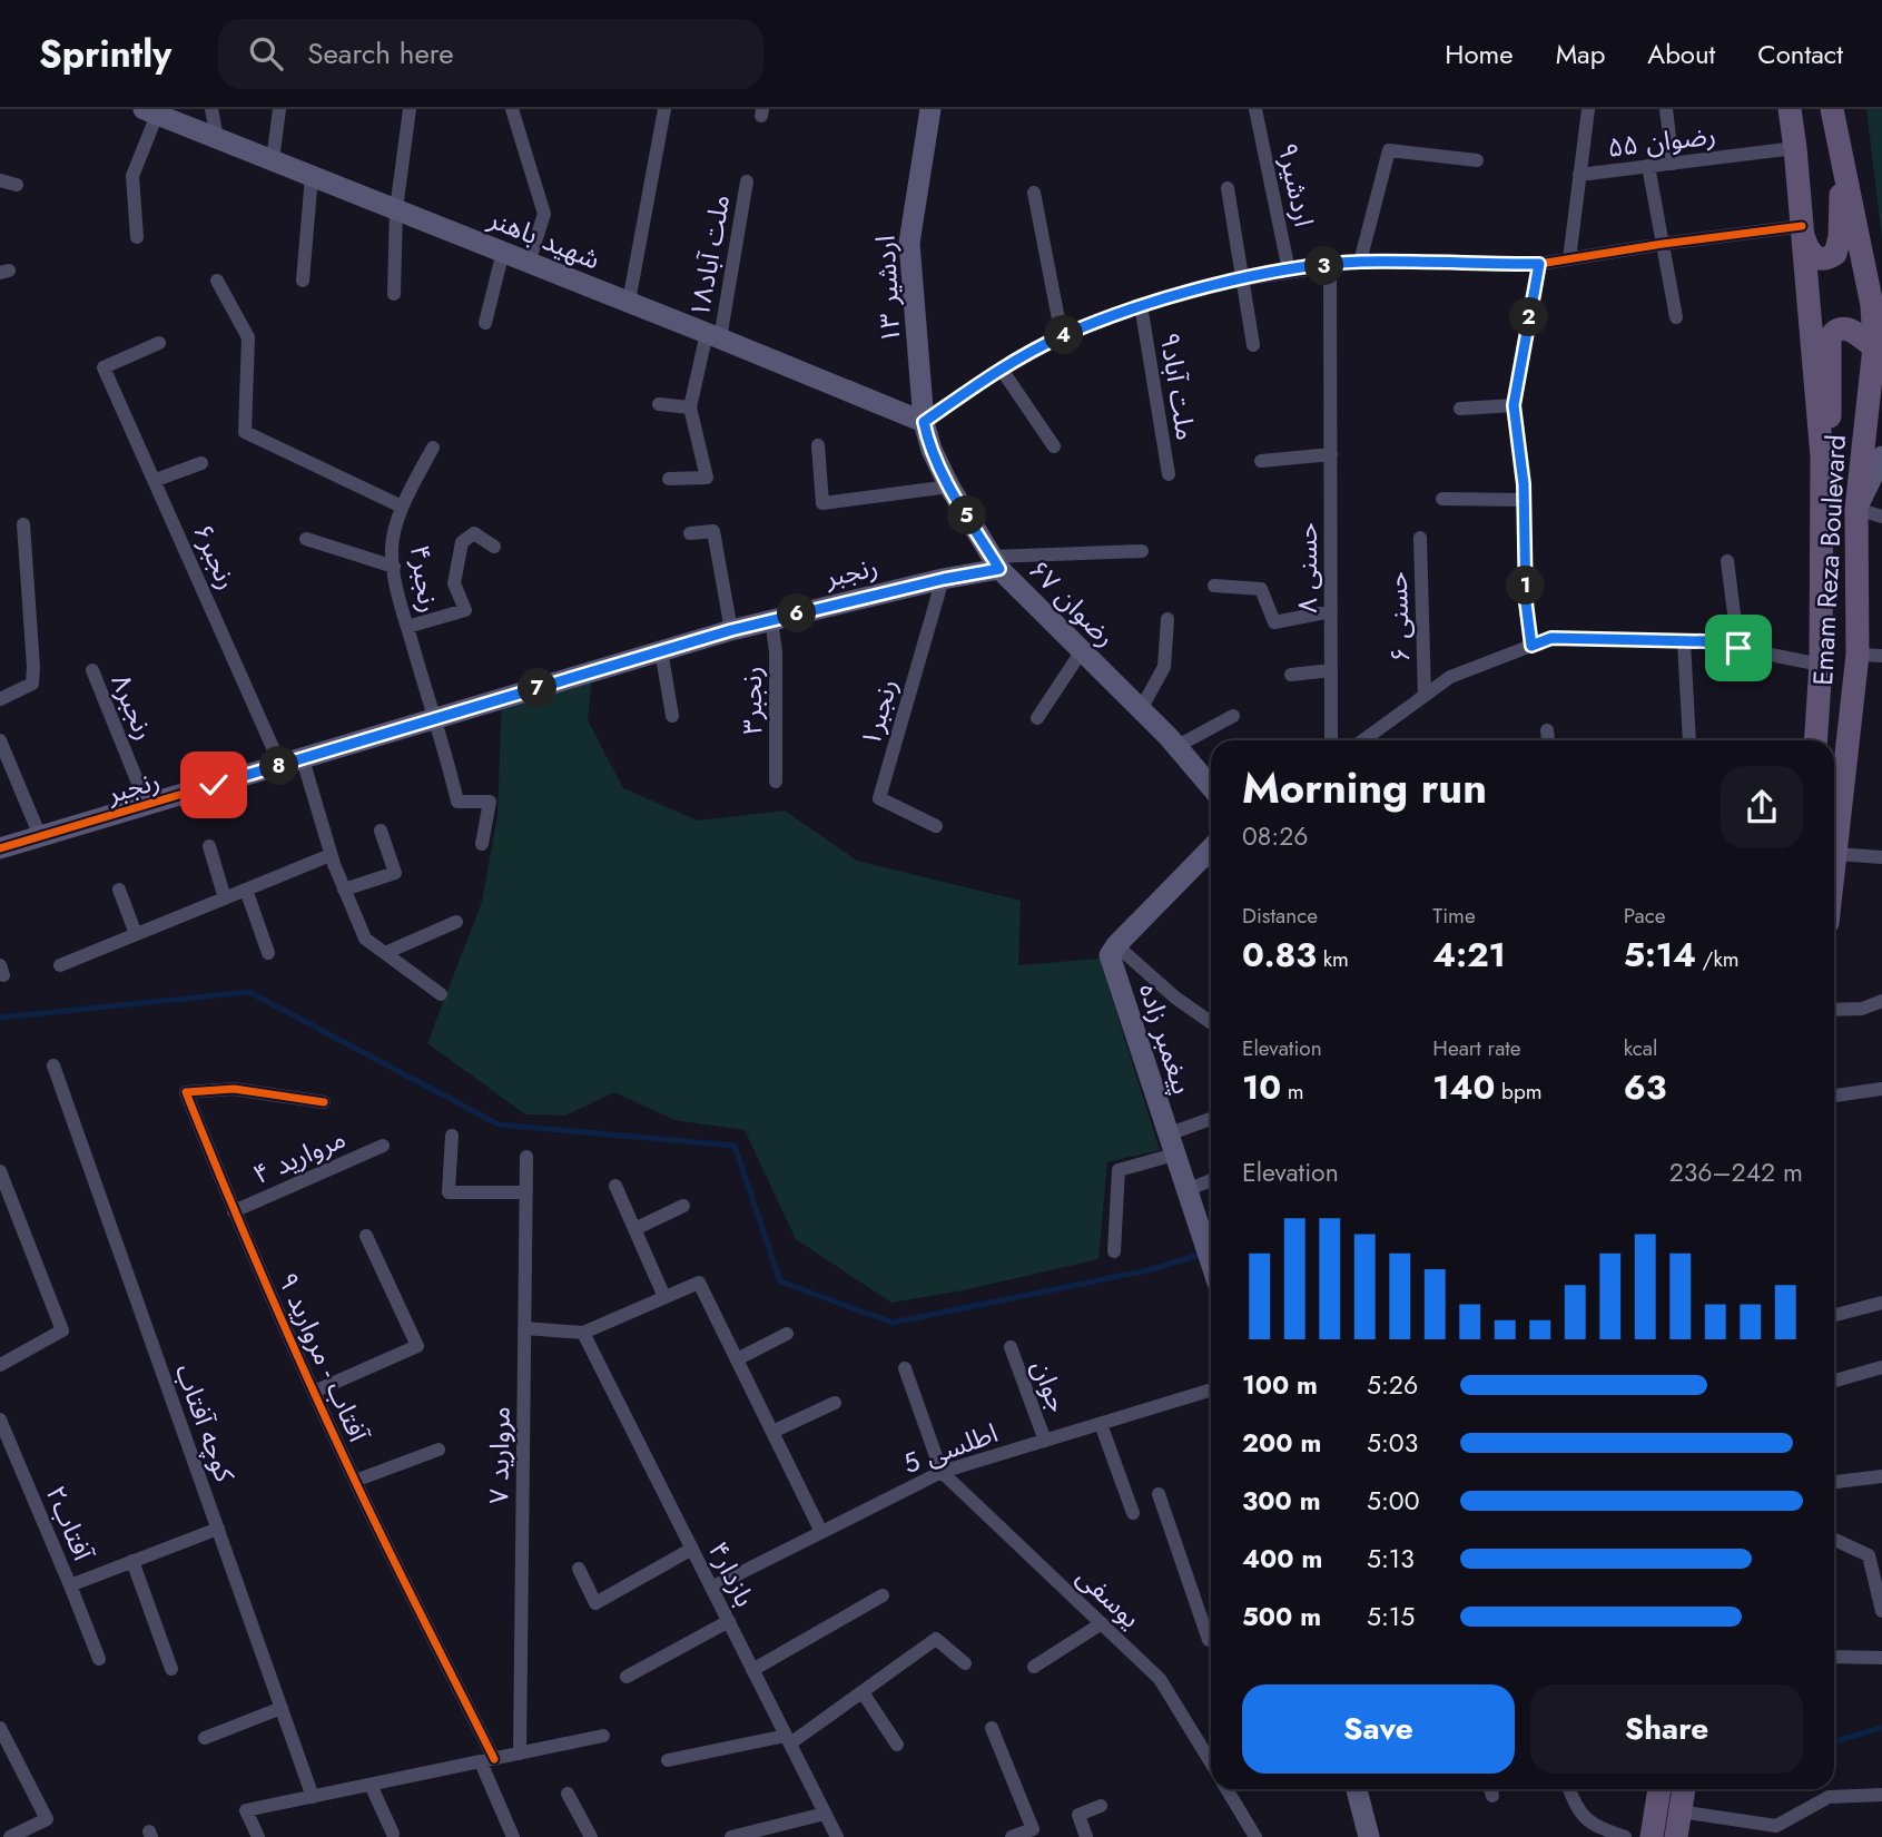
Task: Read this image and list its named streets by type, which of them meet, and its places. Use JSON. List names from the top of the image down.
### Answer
{
  "streets": {
    "main road": ["Emam Reza Boulevard"],
    "street": [
      "رضوان ۵۵",
      "اردشیر۹",
      "شهید باهنر",
      "ملت آباد۱۸",
      "اردشیر ۱۳",
      "ملت آباد۹",
      "رنجبر۶",
      "حسنی ۸",
      "رنجبر",
      "رنجبر۴",
      "رضوان ۶۷",
      "حسنی ۶",
      "رنجبر۳",
      "رنجبر۸",
      "رنجبر۱",
      "پیغمبر زاده",
      "مروارید ۴",
      "آفتاب - مروارید ۹",
      "جوان",
      "کوچه آفتاب",
      "اطلسی 5",
      "مروارید ۷",
      "آفتاب۲",
      "بازدار۴",
      "یوسفی"
    ]
  },
  "crossings": [
    ["رضوان ۵۵", "Emam Reza Boulevard"],
    ["شهید باهنر", "ملت آباد۱۸"],
    ["شهید باهنر", "اردشیر ۱۳"],
    ["شهید باهنر", "رضوان ۶۷"],
    ["اردشیر ۱۳", "رضوان ۶۷"],
    ["رنجبر۶", "رنجبر"],
    ["رنجبر", "رنجبر۴"],
    ["رنجبر", "رضوان ۶۷"],
    ["رنجبر", "رنجبر۳"],
    ["رنجبر", "رنجبر۸"],
    ["رنجبر", "رنجبر۱"],
    ["مروارید ۴", "آفتاب - مروارید ۹"],
    ["جوان", "اطلسی 5"],
    ["کوچه آفتاب", "آفتاب۲"],
    ["اطلسی 5", "بازدار۴"],
    ["اطلسی 5", "یوسفی"]
  ],
  "page": {
    "header": "Sprintly",
    "search": "Search here",
    "nav": [
      "Home",
      "Map",
      "About",
      "Contact"
    ],
    "pins": [
      "3",
      "2",
      "4",
      "5",
      "1",
      "6",
      "7",
      "8"
    ],
    "heading": ["Morning run", "08:26"],
    "stats": [
      ["Distance", "0.83 km"],
      ["Time", "4:21"],
      ["Pace", "5:14 /km"],
      ["Elevation", "10 m"],
      ["Heart rate", "140 bpm"],
      ["kcal", "63"]
    ],
    "chart": ["Elevation", "236–242 m"],
    "list": [
      {
        "name": "100 m",
        "note": "5:26"
      },
      {
        "name": "200 m",
        "note": "5:03"
      },
      {
        "name": "300 m",
        "note": "5:00"
      },
      {
        "name": "400 m",
        "note": "5:13"
      },
      {
        "name": "500 m",
        "note": "5:15"
      }
    ],
    "buttons": ["Save", "Share"]
  }
}
